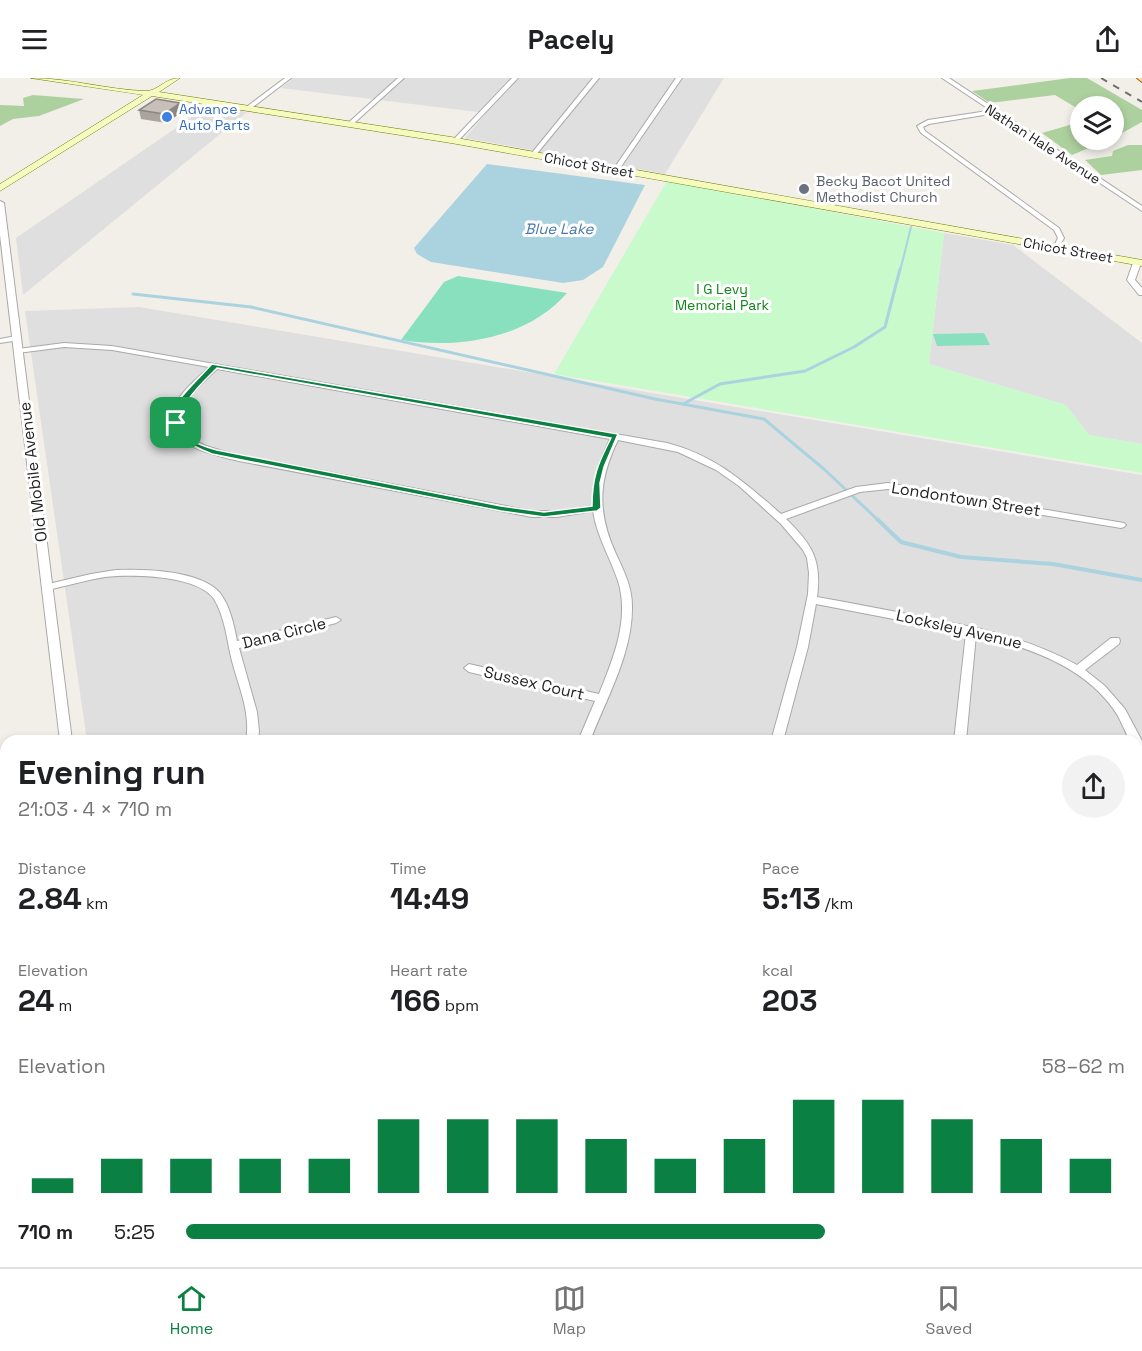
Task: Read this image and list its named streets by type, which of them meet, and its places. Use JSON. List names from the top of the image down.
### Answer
{
  "streets": {
    "main road": ["Chicot Street"],
    "street": [
      "Nathan Hale Avenue",
      "Old Mobile Avenue",
      "Londontown Street",
      "Locksley Avenue",
      "Dana Circle",
      "Sussex Court"
    ]
  },
  "water": ["Blue Lake"],
  "parks": ["I G Levy Memorial Park"],
  "places": ["Advance Auto Parts", "Becky Bacot United Methodist Church"],
  "page": {
    "header": "Pacely",
    "heading": ["Evening run", "21:03 · 4 × 710 m"],
    "stats": [
      ["Distance", "2.84 km"],
      ["Time", "14:49"],
      ["Pace", "5:13 /km"],
      ["Elevation", "24 m"],
      ["Heart rate", "166 bpm"],
      ["kcal", "203"]
    ],
    "chart": ["Elevation", "58–62 m"],
    "list": [
      {
        "name": "710 m",
        "note": "5:25"
      }
    ],
    "tabs": ["Home", "Map", "Saved"]
  }
}
